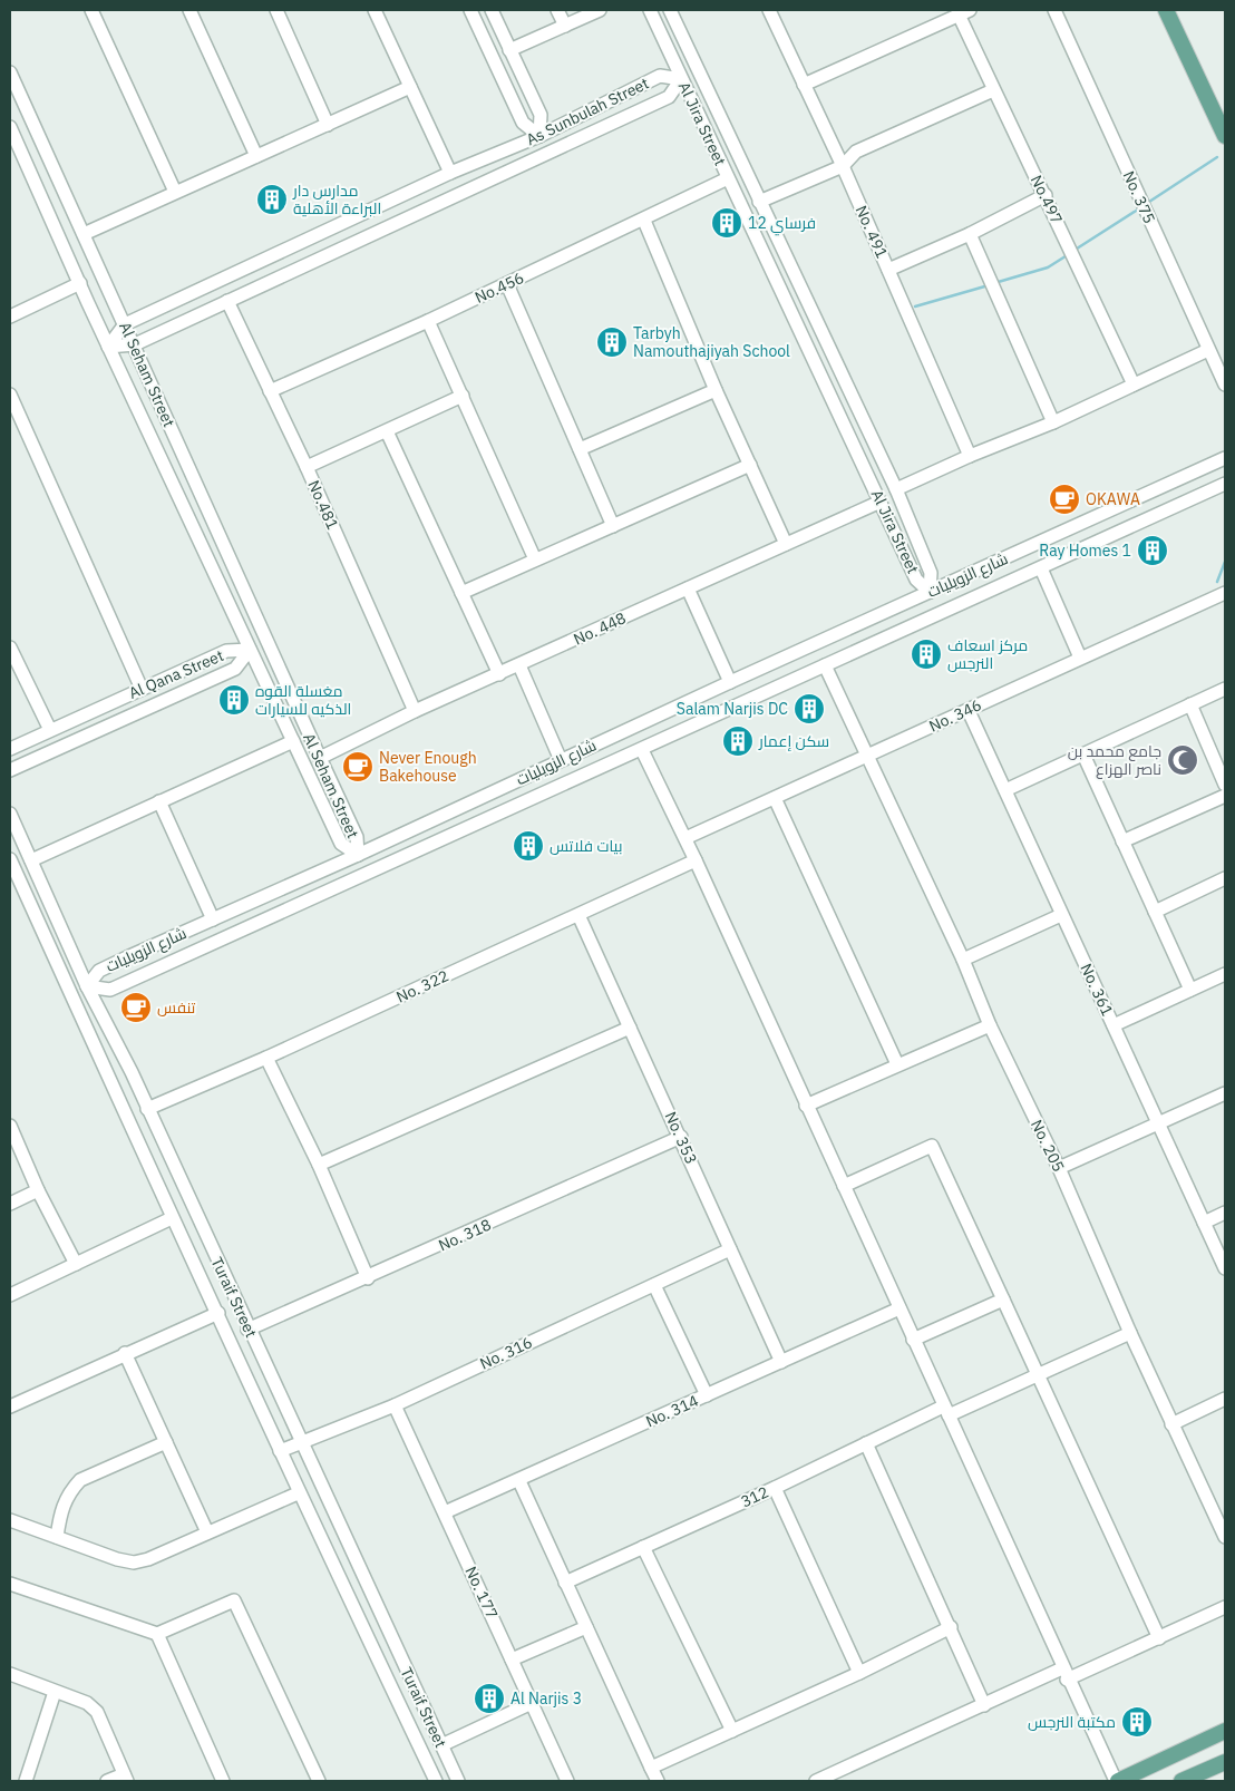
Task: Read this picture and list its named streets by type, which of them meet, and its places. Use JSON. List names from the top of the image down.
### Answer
{
  "streets": {
    "street": [
      "As Sunbulah Street",
      "Al Jira Street",
      "No. 375",
      "No.497",
      "No. 491",
      "No.456",
      "Al Seham Street",
      "No.481",
      "شارع الزويليات",
      "No. 448",
      "Al Qana Street",
      "No. 346",
      "No. 322",
      "No. 361",
      "No. 353",
      "No. 205",
      "No. 318",
      "Turaif Street",
      "No. 316",
      "No. 314",
      "312",
      "No. 177"
    ]
  },
  "crossings": [
    ["As Sunbulah Street", "Al Jira Street"],
    ["As Sunbulah Street", "Al Seham Street"],
    ["As Sunbulah Street", "No.481"],
    ["Al Jira Street", "No.456"],
    ["Al Jira Street", "شارع الزويليات"],
    ["Al Jira Street", "No. 448"],
    ["No.456", "No.481"],
    ["Al Seham Street", "شارع الزويليات"],
    ["Al Seham Street", "No. 448"],
    ["Al Seham Street", "Al Qana Street"],
    ["No.481", "No. 448"],
    ["شارع الزويليات", "No. 205"],
    ["شارع الزويليات", "Turaif Street"],
    ["No. 346", "No. 361"],
    ["No. 346", "No. 205"],
    ["No. 322", "No. 353"],
    ["No. 322", "Turaif Street"],
    ["No. 353", "No. 318"],
    ["No. 353", "No. 316"],
    ["No. 353", "No. 314"],
    ["No. 205", "312"],
    ["No. 318", "Turaif Street"],
    ["Turaif Street", "No. 316"],
    ["No. 316", "No. 177"],
    ["No. 314", "No. 177"]
  ],
  "places": {
    "building": [
      "مدارس دار البراءة الأهلية",
      "فرساي 12",
      "Tarbyh Namouthajiyah School",
      "Ray Homes 1",
      "مركز اسعاف النرجس",
      "مغسلة القوه الذكيه للسيارات",
      "Salam Narjis DC",
      "سكن إعمار",
      "بيات فلاتس",
      "Al Narjis 3",
      "مكتبة النرجس"
    ],
    "cafe": ["OKAWA", "Never Enough Bakehouse", "تنفس"],
    "mosque": ["جامع محمد بن ناصر الهزاع"]
  }
}
